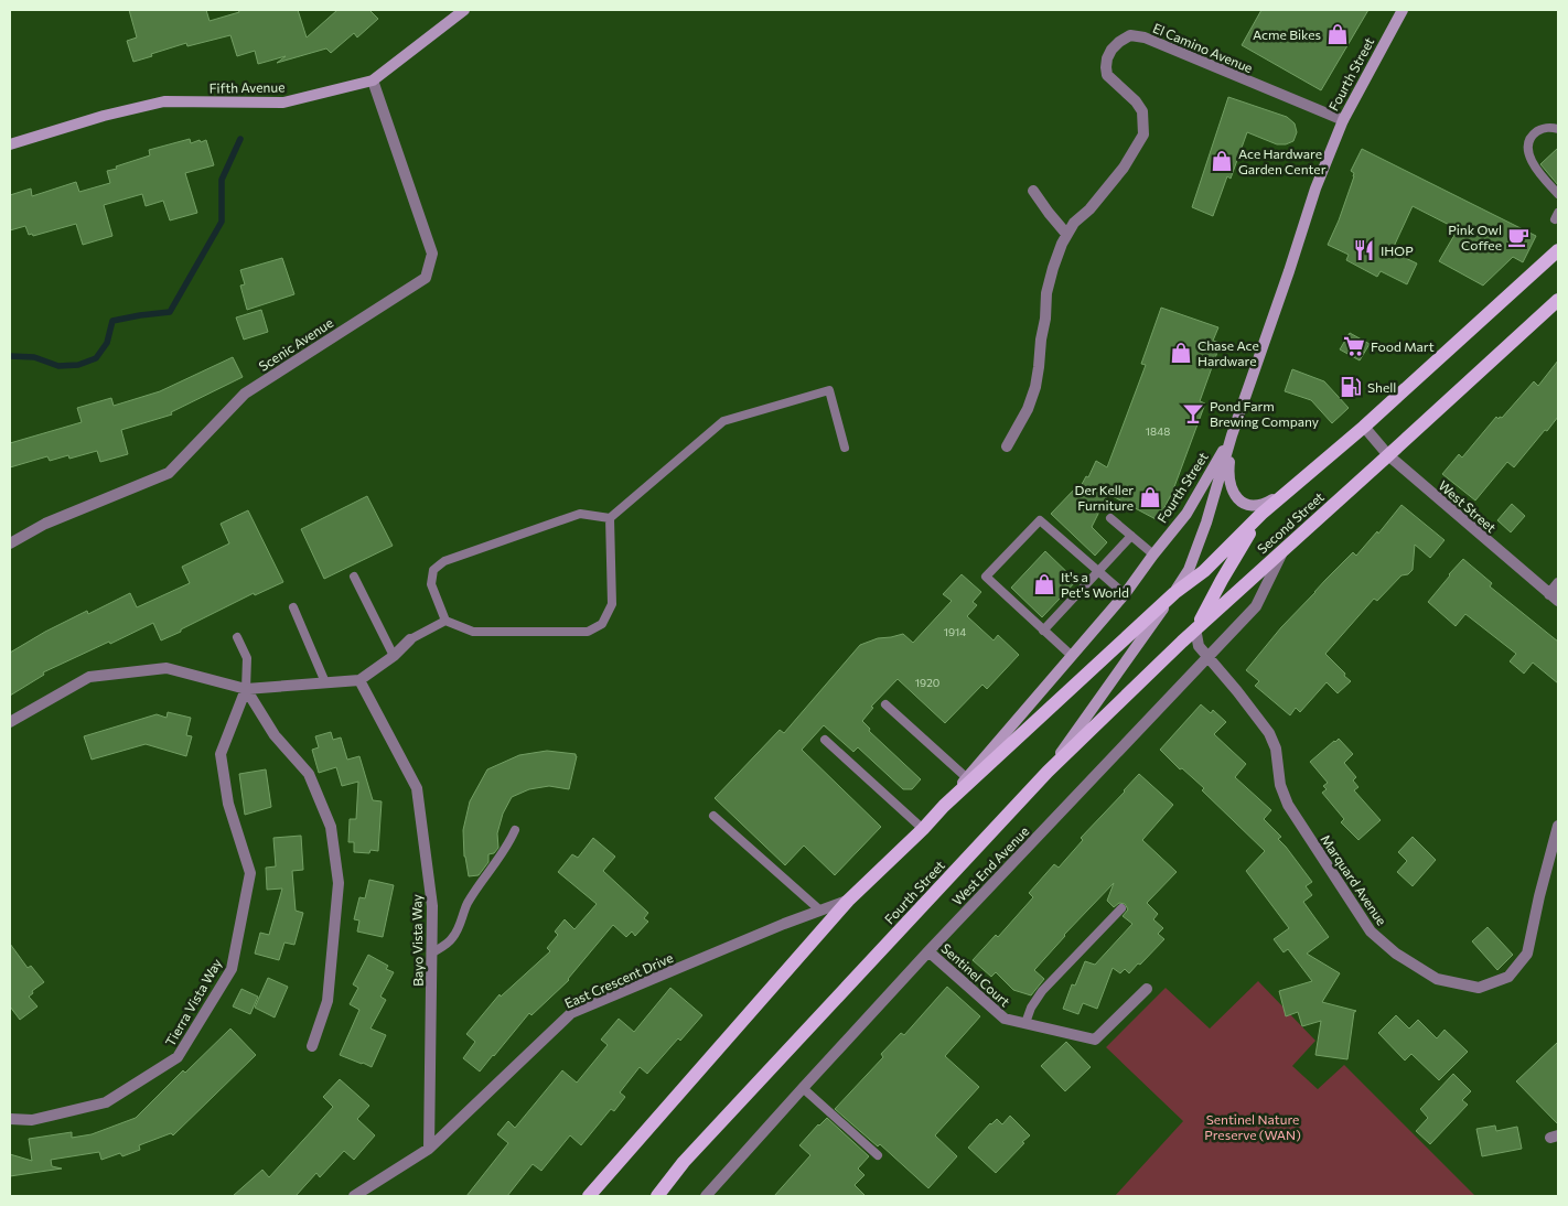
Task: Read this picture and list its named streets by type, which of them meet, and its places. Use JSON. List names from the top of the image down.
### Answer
{
  "streets": {
    "main road": ["Fourth Street", "Fifth Avenue", "Second Street"],
    "street": [
      "El Camino Avenue",
      "Scenic Avenue",
      "West Street",
      "West End Avenue",
      "Marquard Avenue",
      "Bayo Vista Way",
      "Sentinel Court",
      "East Crescent Drive",
      "Tierra Vista Way"
    ]
  },
  "crossings": [
    ["El Camino Avenue", "Fourth Street"],
    ["Fourth Street", "Second Street"],
    ["Fourth Street", "East Crescent Drive"],
    ["Fifth Avenue", "Scenic Avenue"],
    ["West Street", "Second Street"],
    ["Second Street", "West End Avenue"],
    ["Second Street", "Marquard Avenue"],
    ["West End Avenue", "Marquard Avenue"],
    ["West End Avenue", "Sentinel Court"],
    ["Bayo Vista Way", "East Crescent Drive"]
  ],
  "parks": ["Sentinel Nature Preserve (WAN)"],
  "places": {
    "shop": [
      "Acme Bikes",
      "Ace Hardware Garden Center",
      "Chase Ace Hardware",
      "Der Keller Furniture",
      "It's a Pet's World"
    ],
    "cafe": ["Pink Owl Coffee"],
    "restaurant": ["IHOP"],
    "supermarket": ["Food Mart"],
    "fuel station": ["Shell"],
    "bar": ["Pond Farm Brewing Company"]
  },
  "house_numbers": ["1848", "1914", "1920"]
}
